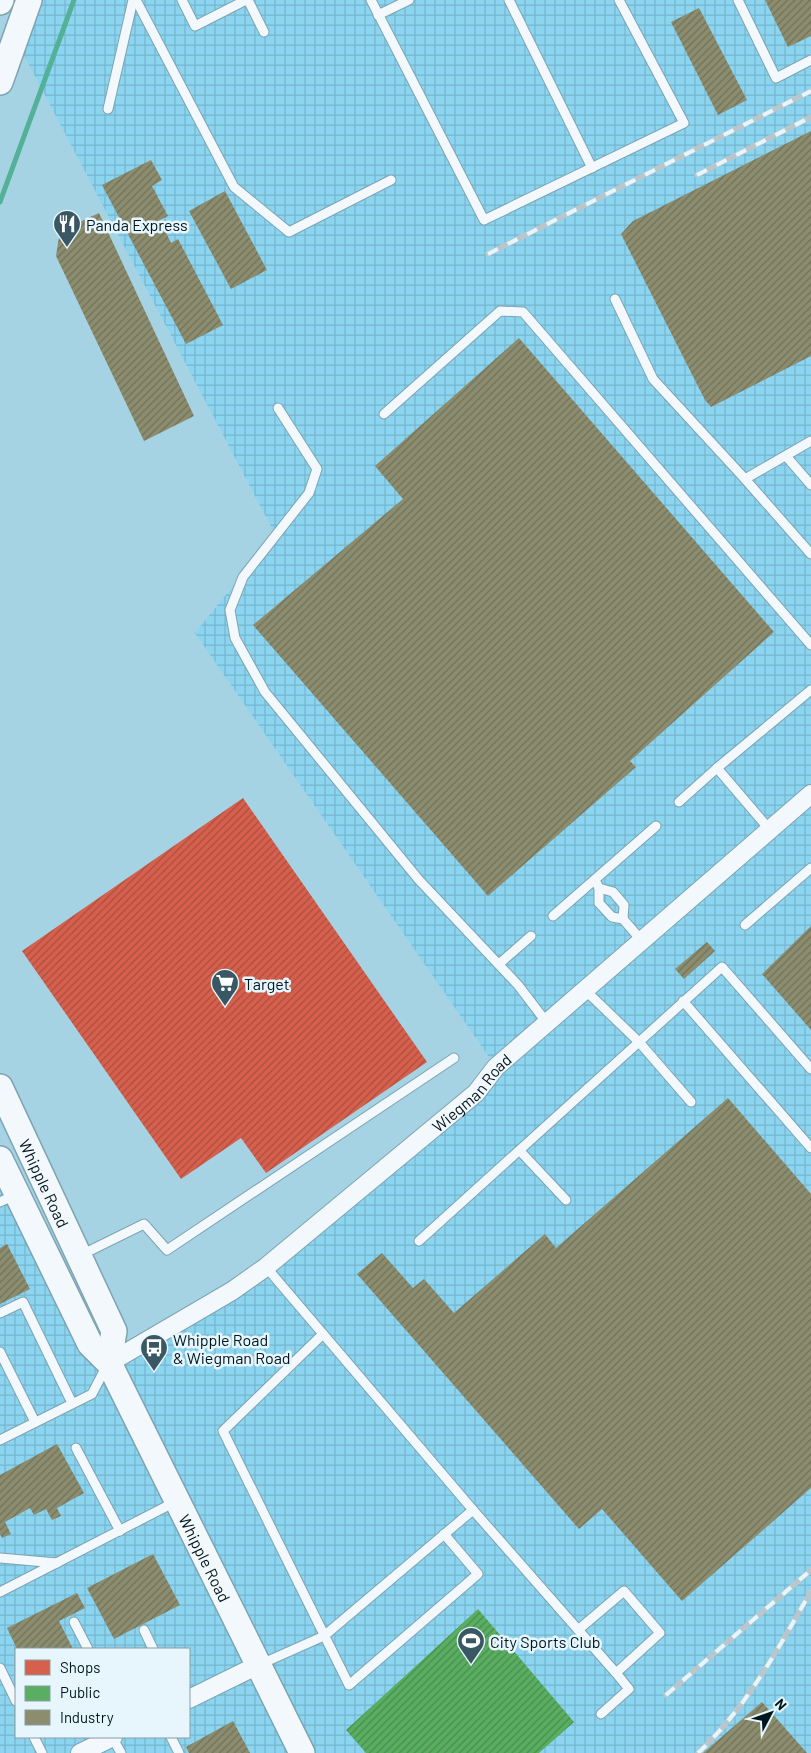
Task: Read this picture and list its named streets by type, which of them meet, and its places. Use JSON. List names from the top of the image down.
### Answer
{
  "streets": {
    "main road": ["Whipple Road"],
    "street": ["Wiegman Road"]
  },
  "crossings": [
    ["Wiegman Road", "Whipple Road"]
  ],
  "places": {
    "restaurant": ["Panda Express"],
    "supermarket": ["Target"],
    "bus stop": ["Whipple Road & Wiegman Road"],
    "sports": ["City Sports Club"]
  },
  "legend": ["Shops", "Public", "Industry"],
  "north": "top right"
}
